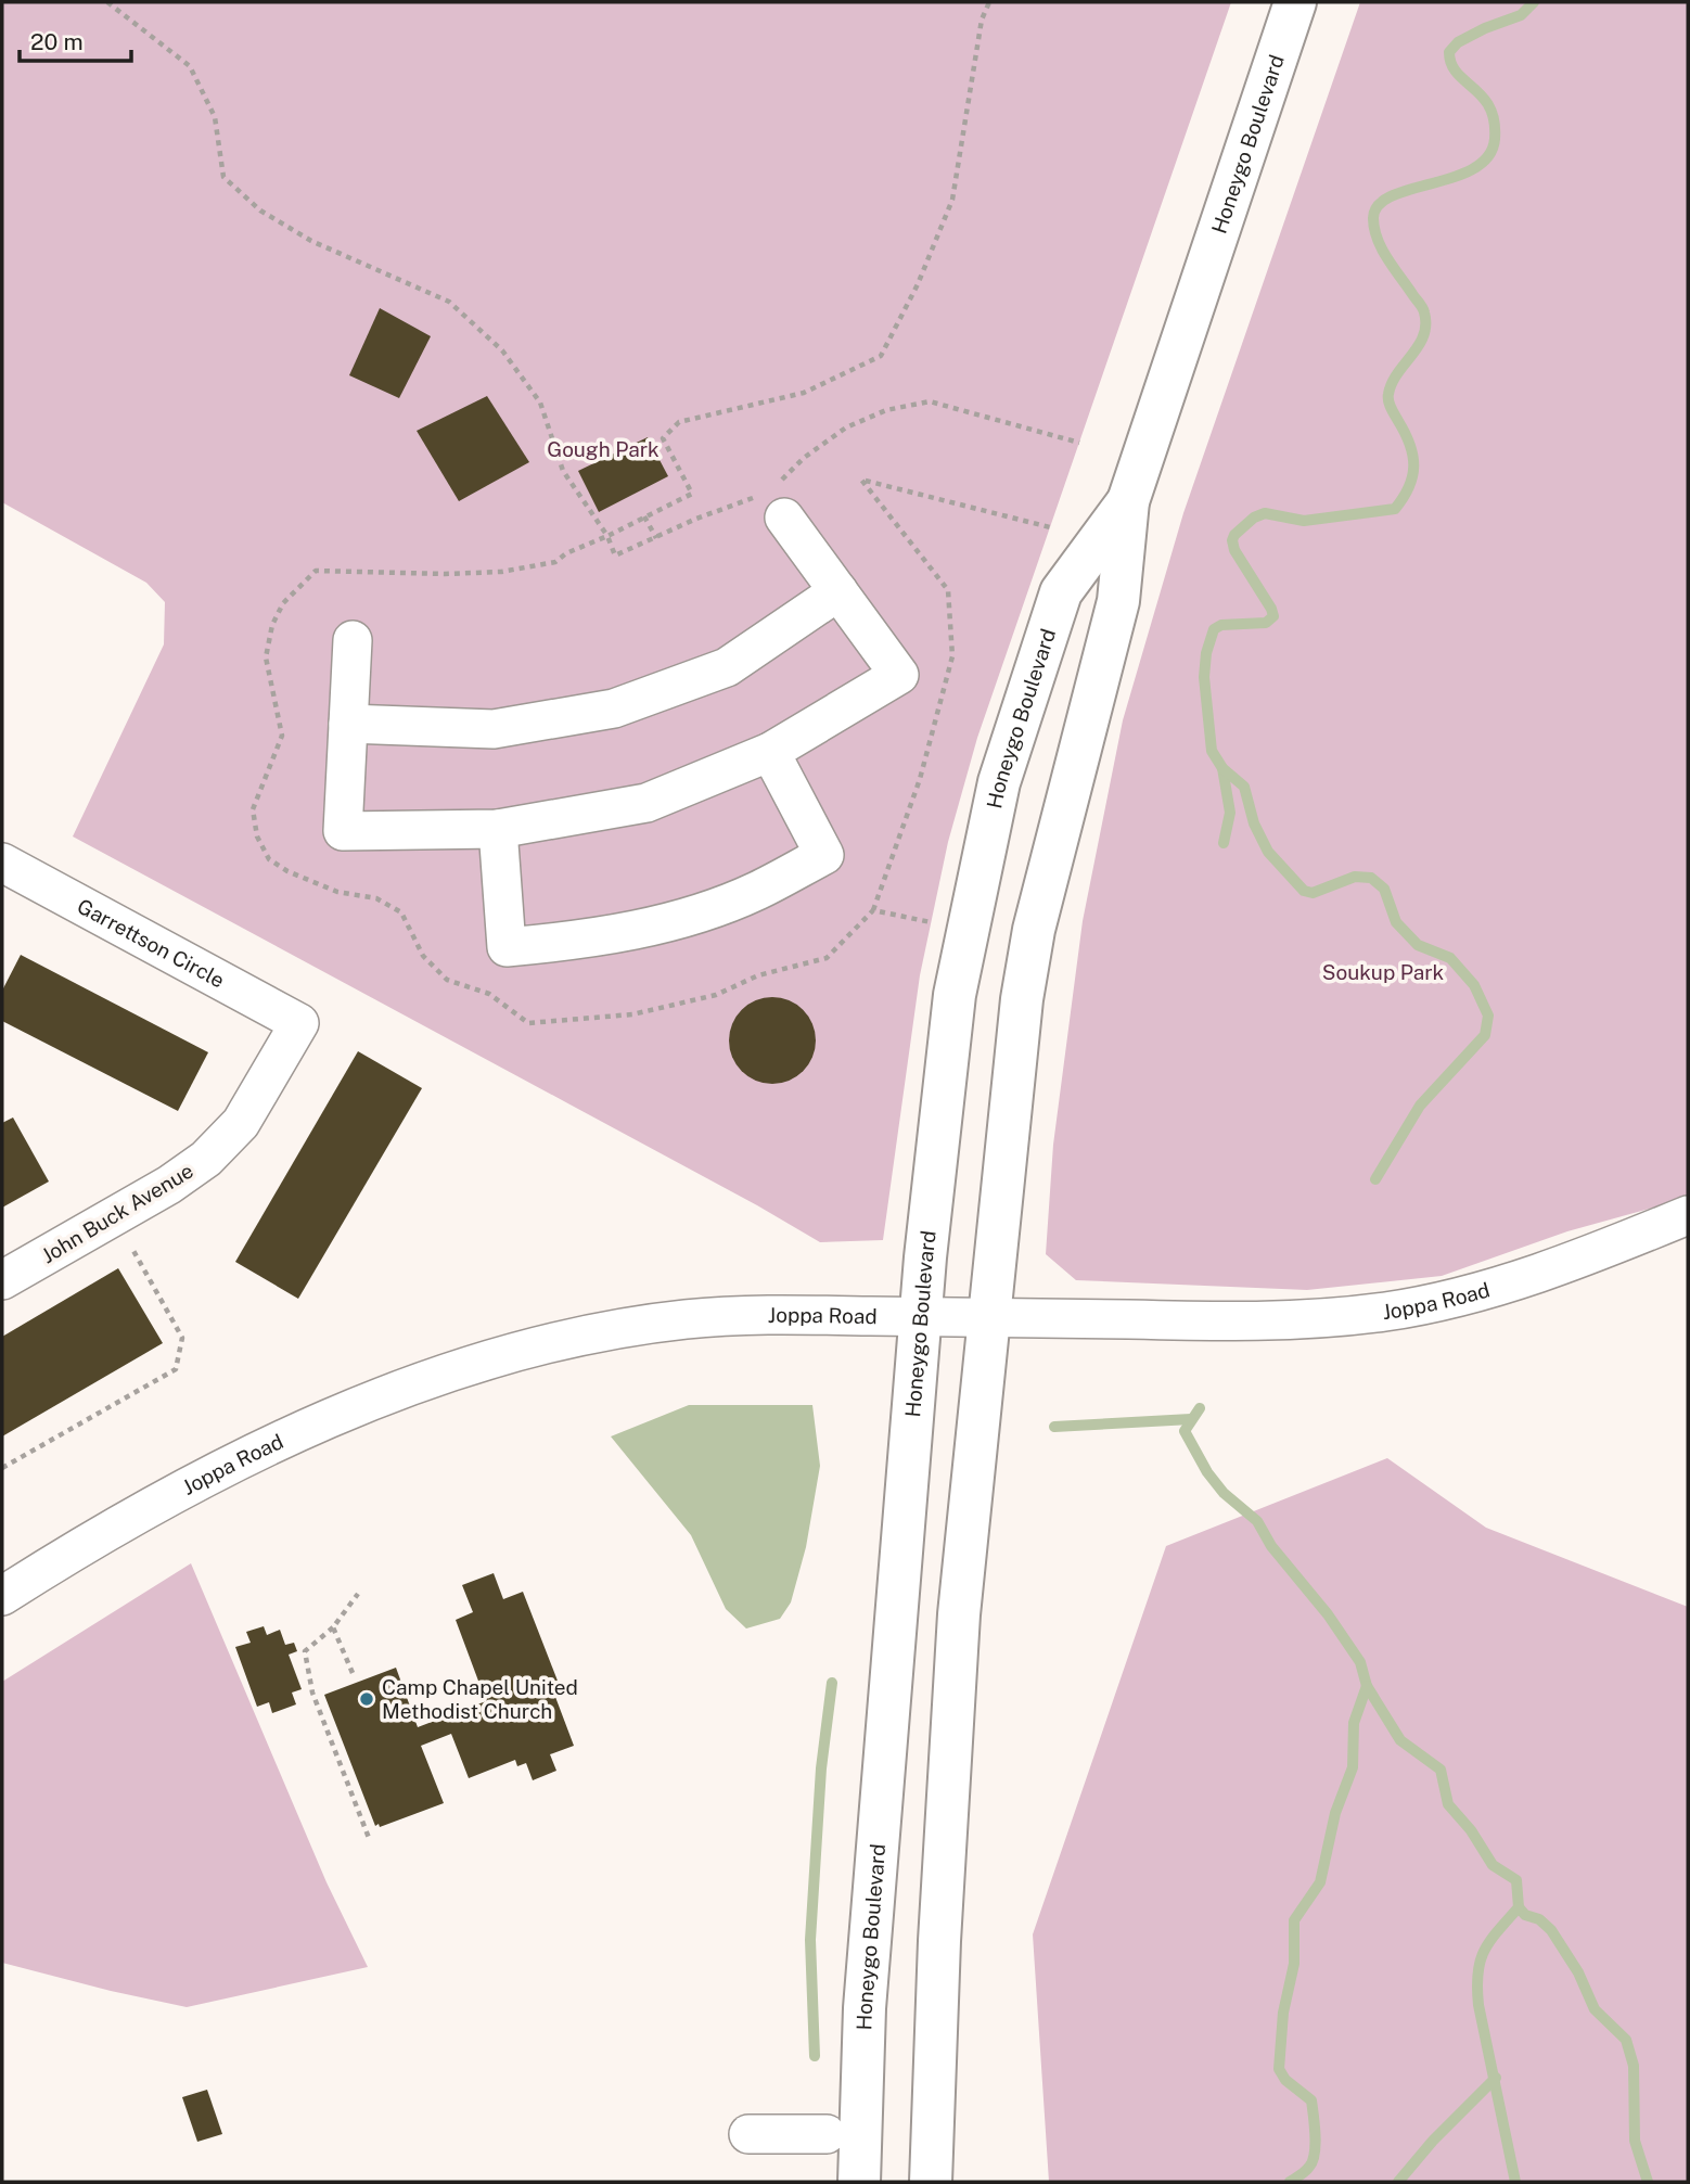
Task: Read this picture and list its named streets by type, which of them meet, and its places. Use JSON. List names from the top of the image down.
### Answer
{
  "streets": {
    "main road": ["Honeygo Boulevard"],
    "street": ["Garrettson Circle", "John Buck Avenue", "Joppa Road"]
  },
  "crossings": [
    ["Honeygo Boulevard", "Joppa Road"],
    ["Garrettson Circle", "John Buck Avenue"]
  ],
  "parks": ["Gough Park", "Soukup Park"],
  "places": ["Camp Chapel United Methodist Church"],
  "scale_bar": "20 m"
}
